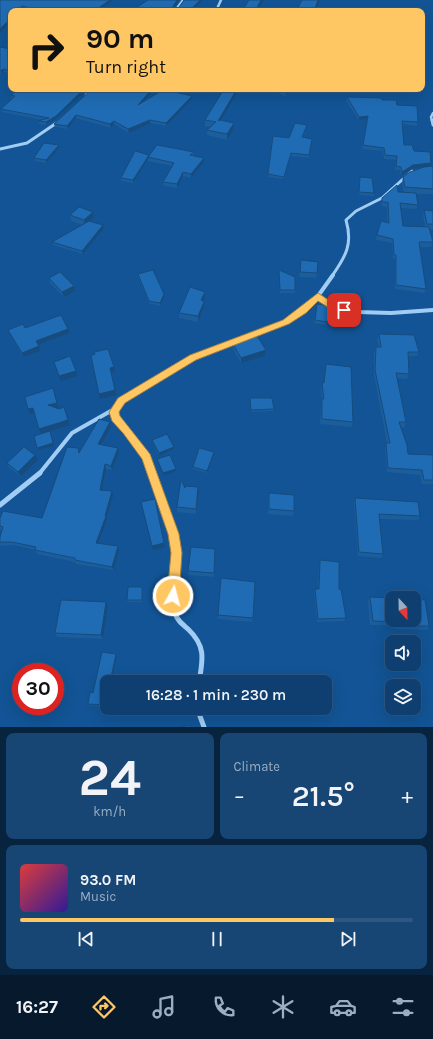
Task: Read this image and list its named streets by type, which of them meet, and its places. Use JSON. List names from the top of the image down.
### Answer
{
  "north": "bottom",
  "page": {
    "turn": ["90 m", "Turn right"],
    "limit": "30",
    "trip": "16:28 · 1 min · 230 m",
    "tile": [
      ["24", "km/h"],
      "Climate"
    ],
    "heat": ["−", "21.5°", "+"],
    "song": ["93.0 FM", "Music"],
    "tabs": "16:27"
  }
}
